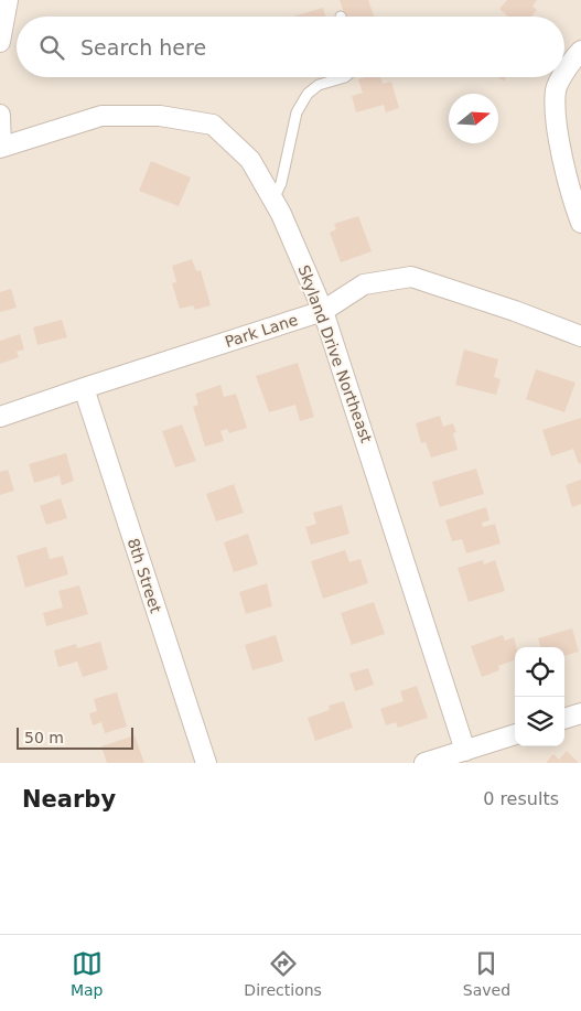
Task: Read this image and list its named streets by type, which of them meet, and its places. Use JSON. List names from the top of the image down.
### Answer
{
  "streets": {
    "street": ["Park Lane", "Skyland Drive Northeast", "8th Street"]
  },
  "crossings": [
    ["Park Lane", "Skyland Drive Northeast"],
    ["Park Lane", "8th Street"]
  ],
  "scale_bar": "50 m",
  "north": "right",
  "page": {
    "search": "Search here",
    "scale": "50 m",
    "heading": ["Nearby", "0 results"],
    "nav": ["Map", "Directions", "Saved"]
  }
}
